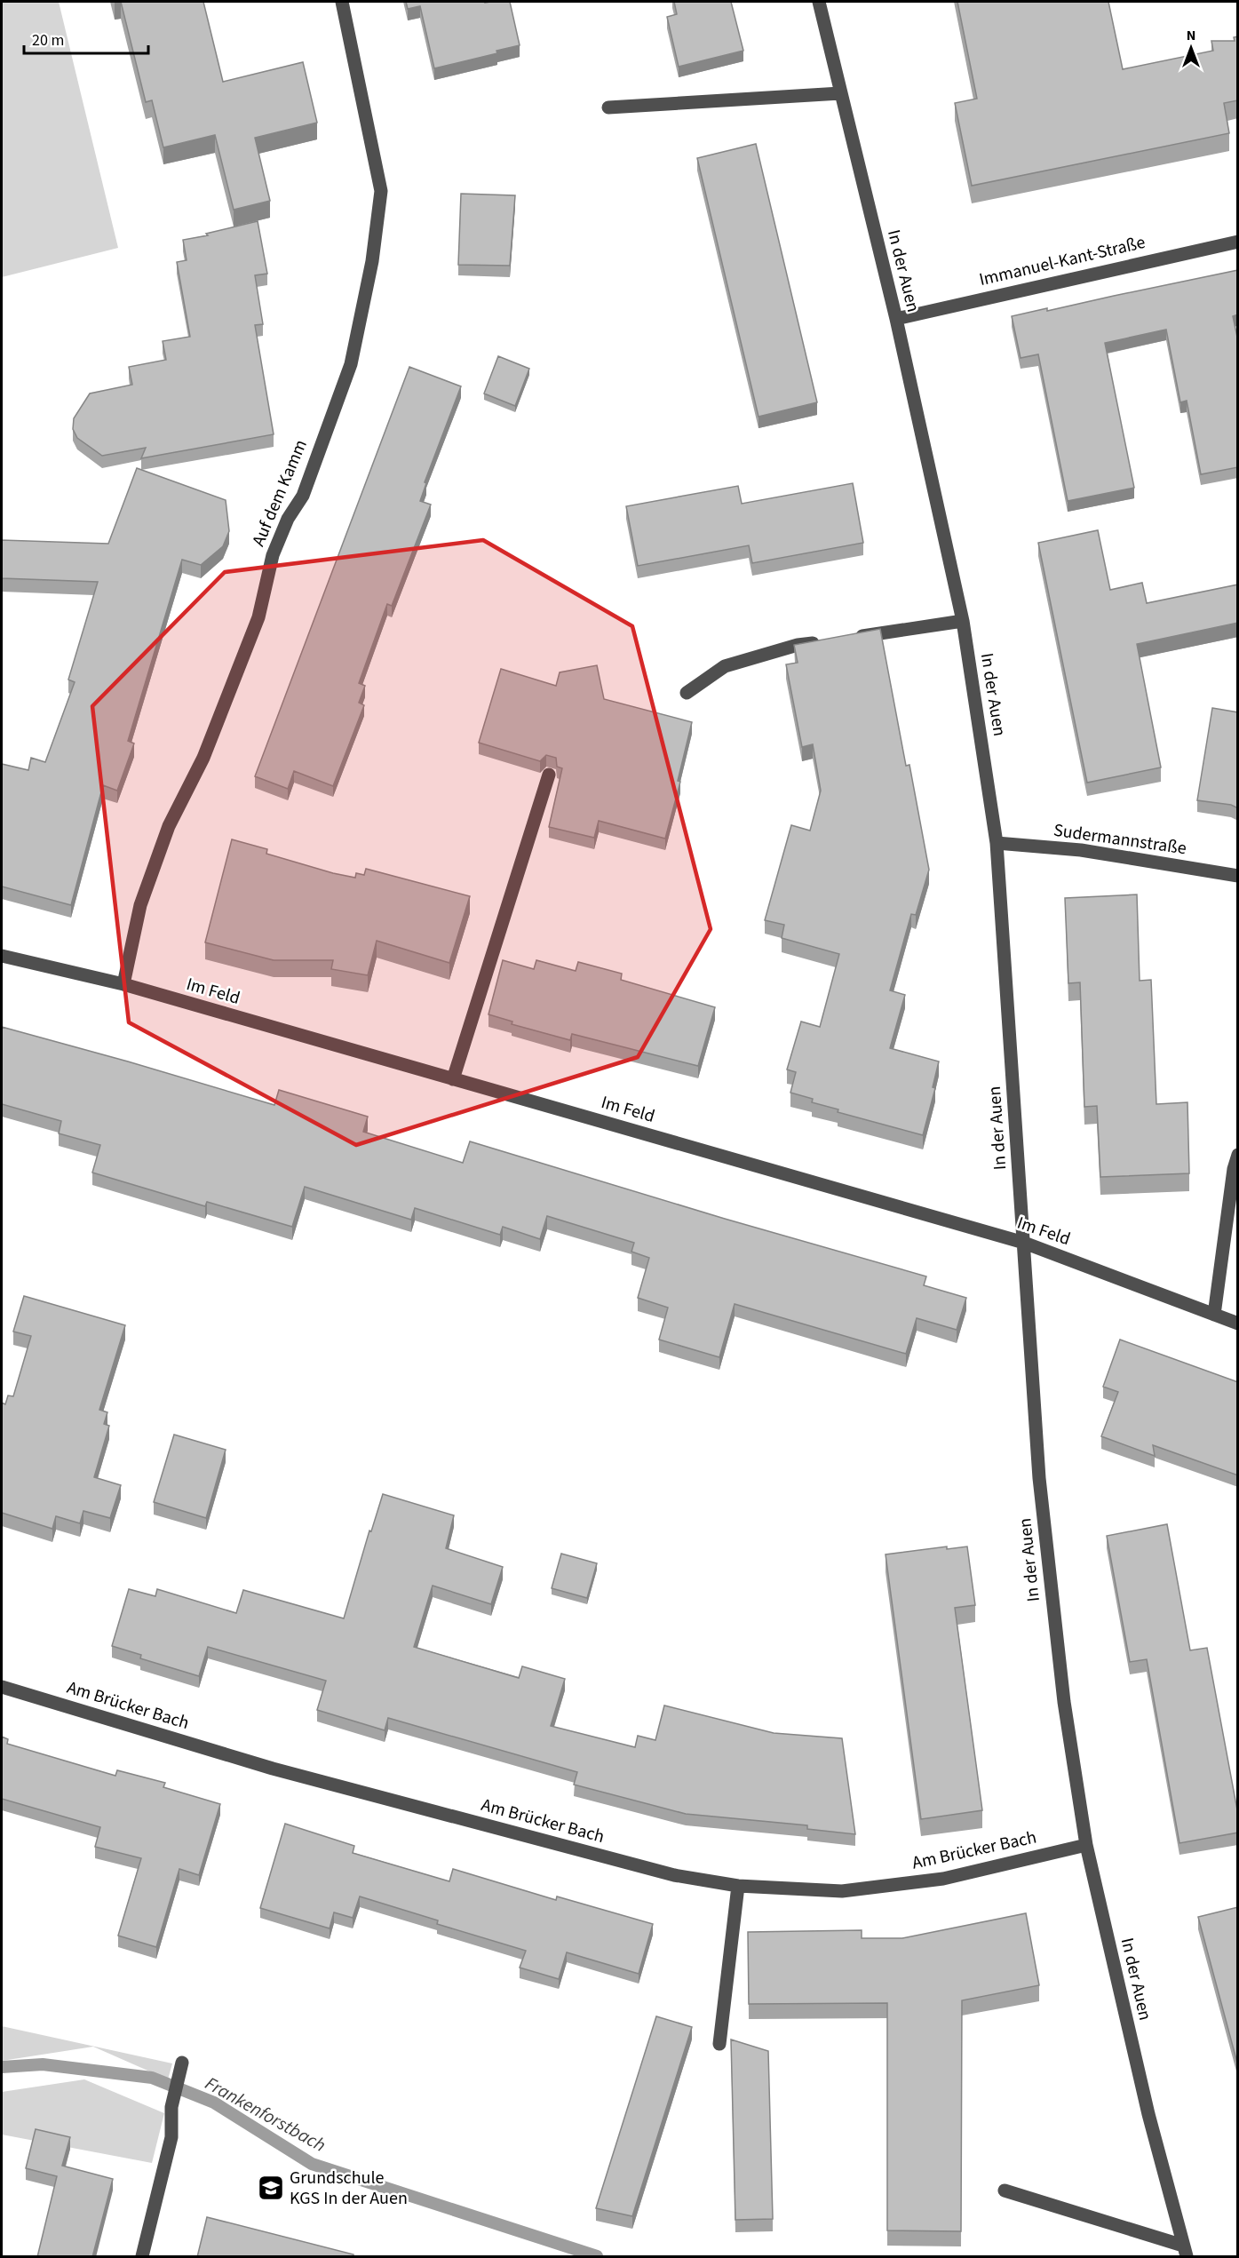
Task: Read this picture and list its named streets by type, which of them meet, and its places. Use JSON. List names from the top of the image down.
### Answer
{
  "streets": {
    "street": [
      "Immanuel-Kant-Straße",
      "In der Auen",
      "Auf dem Kamm",
      "Sudermannstraße",
      "Im Feld",
      "Am Brücker Bach"
    ]
  },
  "crossings": [
    ["Immanuel-Kant-Straße", "In der Auen"],
    ["In der Auen", "Sudermannstraße"],
    ["In der Auen", "Im Feld"],
    ["In der Auen", "Am Brücker Bach"],
    ["Auf dem Kamm", "Im Feld"]
  ],
  "water": ["Frankenforstbach"],
  "places": {
    "school or university": ["Grundschule KGS In der Auen"]
  },
  "scale_bar": "20 m",
  "north": "top"
}
